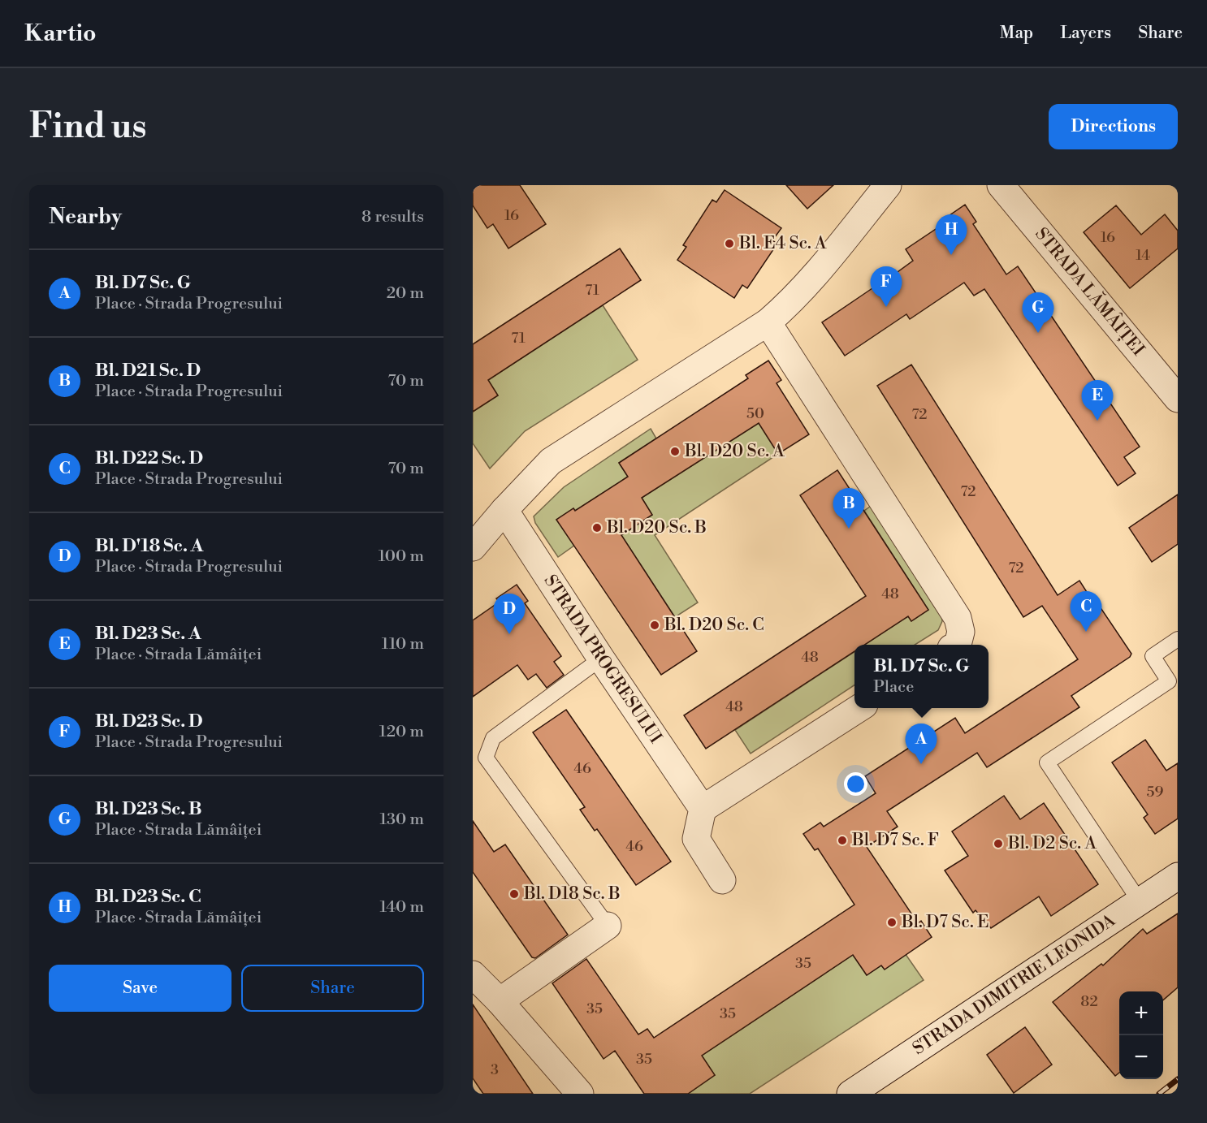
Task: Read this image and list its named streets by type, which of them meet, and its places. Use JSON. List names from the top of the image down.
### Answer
{
  "streets": {
    "street": ["STRADA LĂMÂIȚEI", "STRADA PROGRESULUI", "STRADA DIMITRIE LEONIDA"]
  },
  "places": [
    "Bl. E4 Sc. A",
    "Bl. D20 Sc. A",
    "Bl. D20 Sc. B",
    "Bl. D20 Sc. C",
    "Bl. D7 Sc. F",
    "Bl. D2 Sc. A",
    "Bl. D18 Sc. B",
    "Bl. D7 Sc. E"
  ],
  "house_numbers": [
    "16",
    "16",
    "14",
    "71",
    "71",
    "50",
    "72",
    "72",
    "72",
    "48",
    "48",
    "48",
    "46",
    "59",
    "46",
    "35",
    "82",
    "35",
    "35",
    "35",
    "3"
  ],
  "page": {
    "header": "Kartio",
    "nav": ["Map", "Layers", "Share"],
    "buttons": [
      "Directions",
      ["Save", "Share"]
    ],
    "title": "Find us",
    "heading": ["Nearby", "8 results"],
    "pins": [
      "H",
      "F",
      "G",
      "E",
      "B",
      "C",
      "D",
      "A"
    ],
    "list": [
      {
        "mark": "A",
        "name": "Bl. D7 Sc. G",
        "note": "Place · Strada Progresului",
        "value": "20 m"
      },
      {
        "mark": "B",
        "name": "Bl. D21 Sc. D",
        "note": "Place · Strada Progresului",
        "value": "70 m"
      },
      {
        "mark": "C",
        "name": "Bl. D22 Sc. D",
        "note": "Place · Strada Progresului",
        "value": "70 m"
      },
      {
        "mark": "D",
        "name": "Bl. D'18 Sc. A",
        "note": "Place · Strada Progresului",
        "value": "100 m"
      },
      {
        "mark": "E",
        "name": "Bl. D23 Sc. A",
        "note": "Place · Strada Lămâiței",
        "value": "110 m"
      },
      {
        "mark": "F",
        "name": "Bl. D23 Sc. D",
        "note": "Place · Strada Progresului",
        "value": "120 m"
      },
      {
        "mark": "G",
        "name": "Bl. D23 Sc. B",
        "note": "Place · Strada Lămâiței",
        "value": "130 m"
      },
      {
        "mark": "H",
        "name": "Bl. D23 Sc. C",
        "note": "Place · Strada Lămâiței",
        "value": "140 m"
      }
    ],
    "popup": ["Bl. D7 Sc. G", "Place"],
    "map_buttons": ["+", "−"]
  }
}
